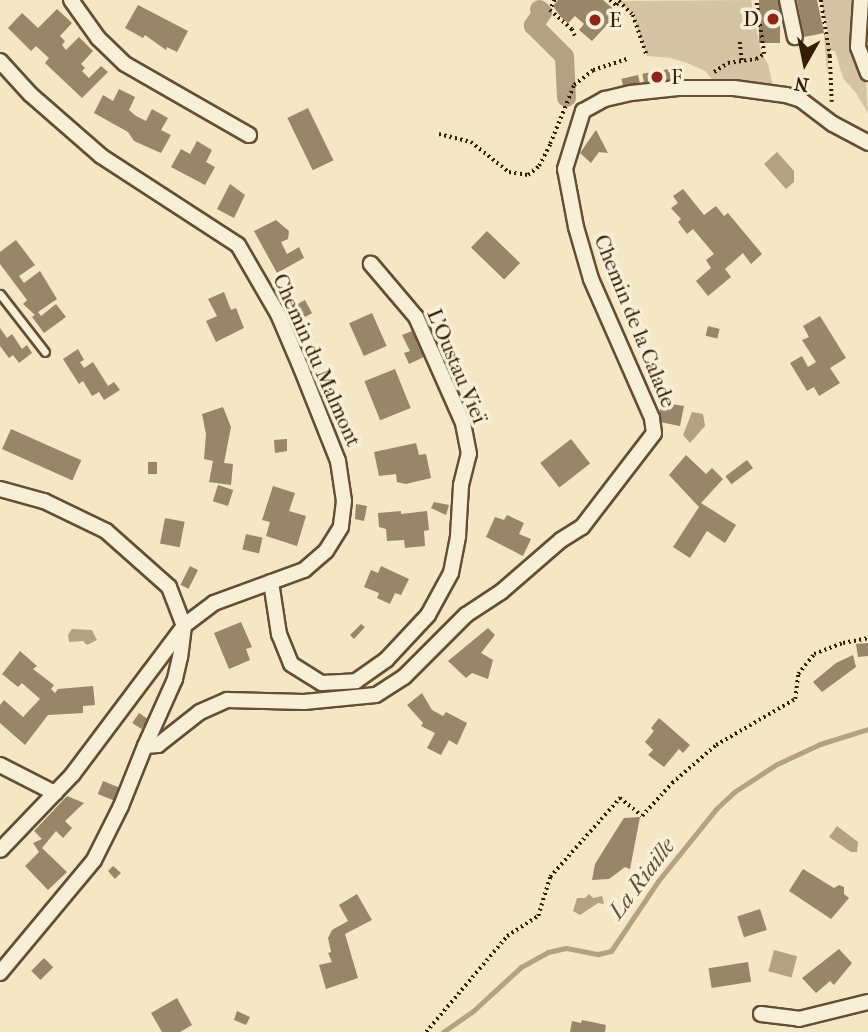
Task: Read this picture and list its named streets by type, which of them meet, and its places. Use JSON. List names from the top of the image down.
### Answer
{
  "streets": {
    "street": ["Chemin de la Calade", "Chemin du Malmont", "L'Oustau Vieï"]
  },
  "crossings": [
    ["Chemin du Malmont", "L'Oustau Vieï"]
  ],
  "water": ["La Riaille"],
  "places": ["D", "E", "F"],
  "north": "bottom"
}
